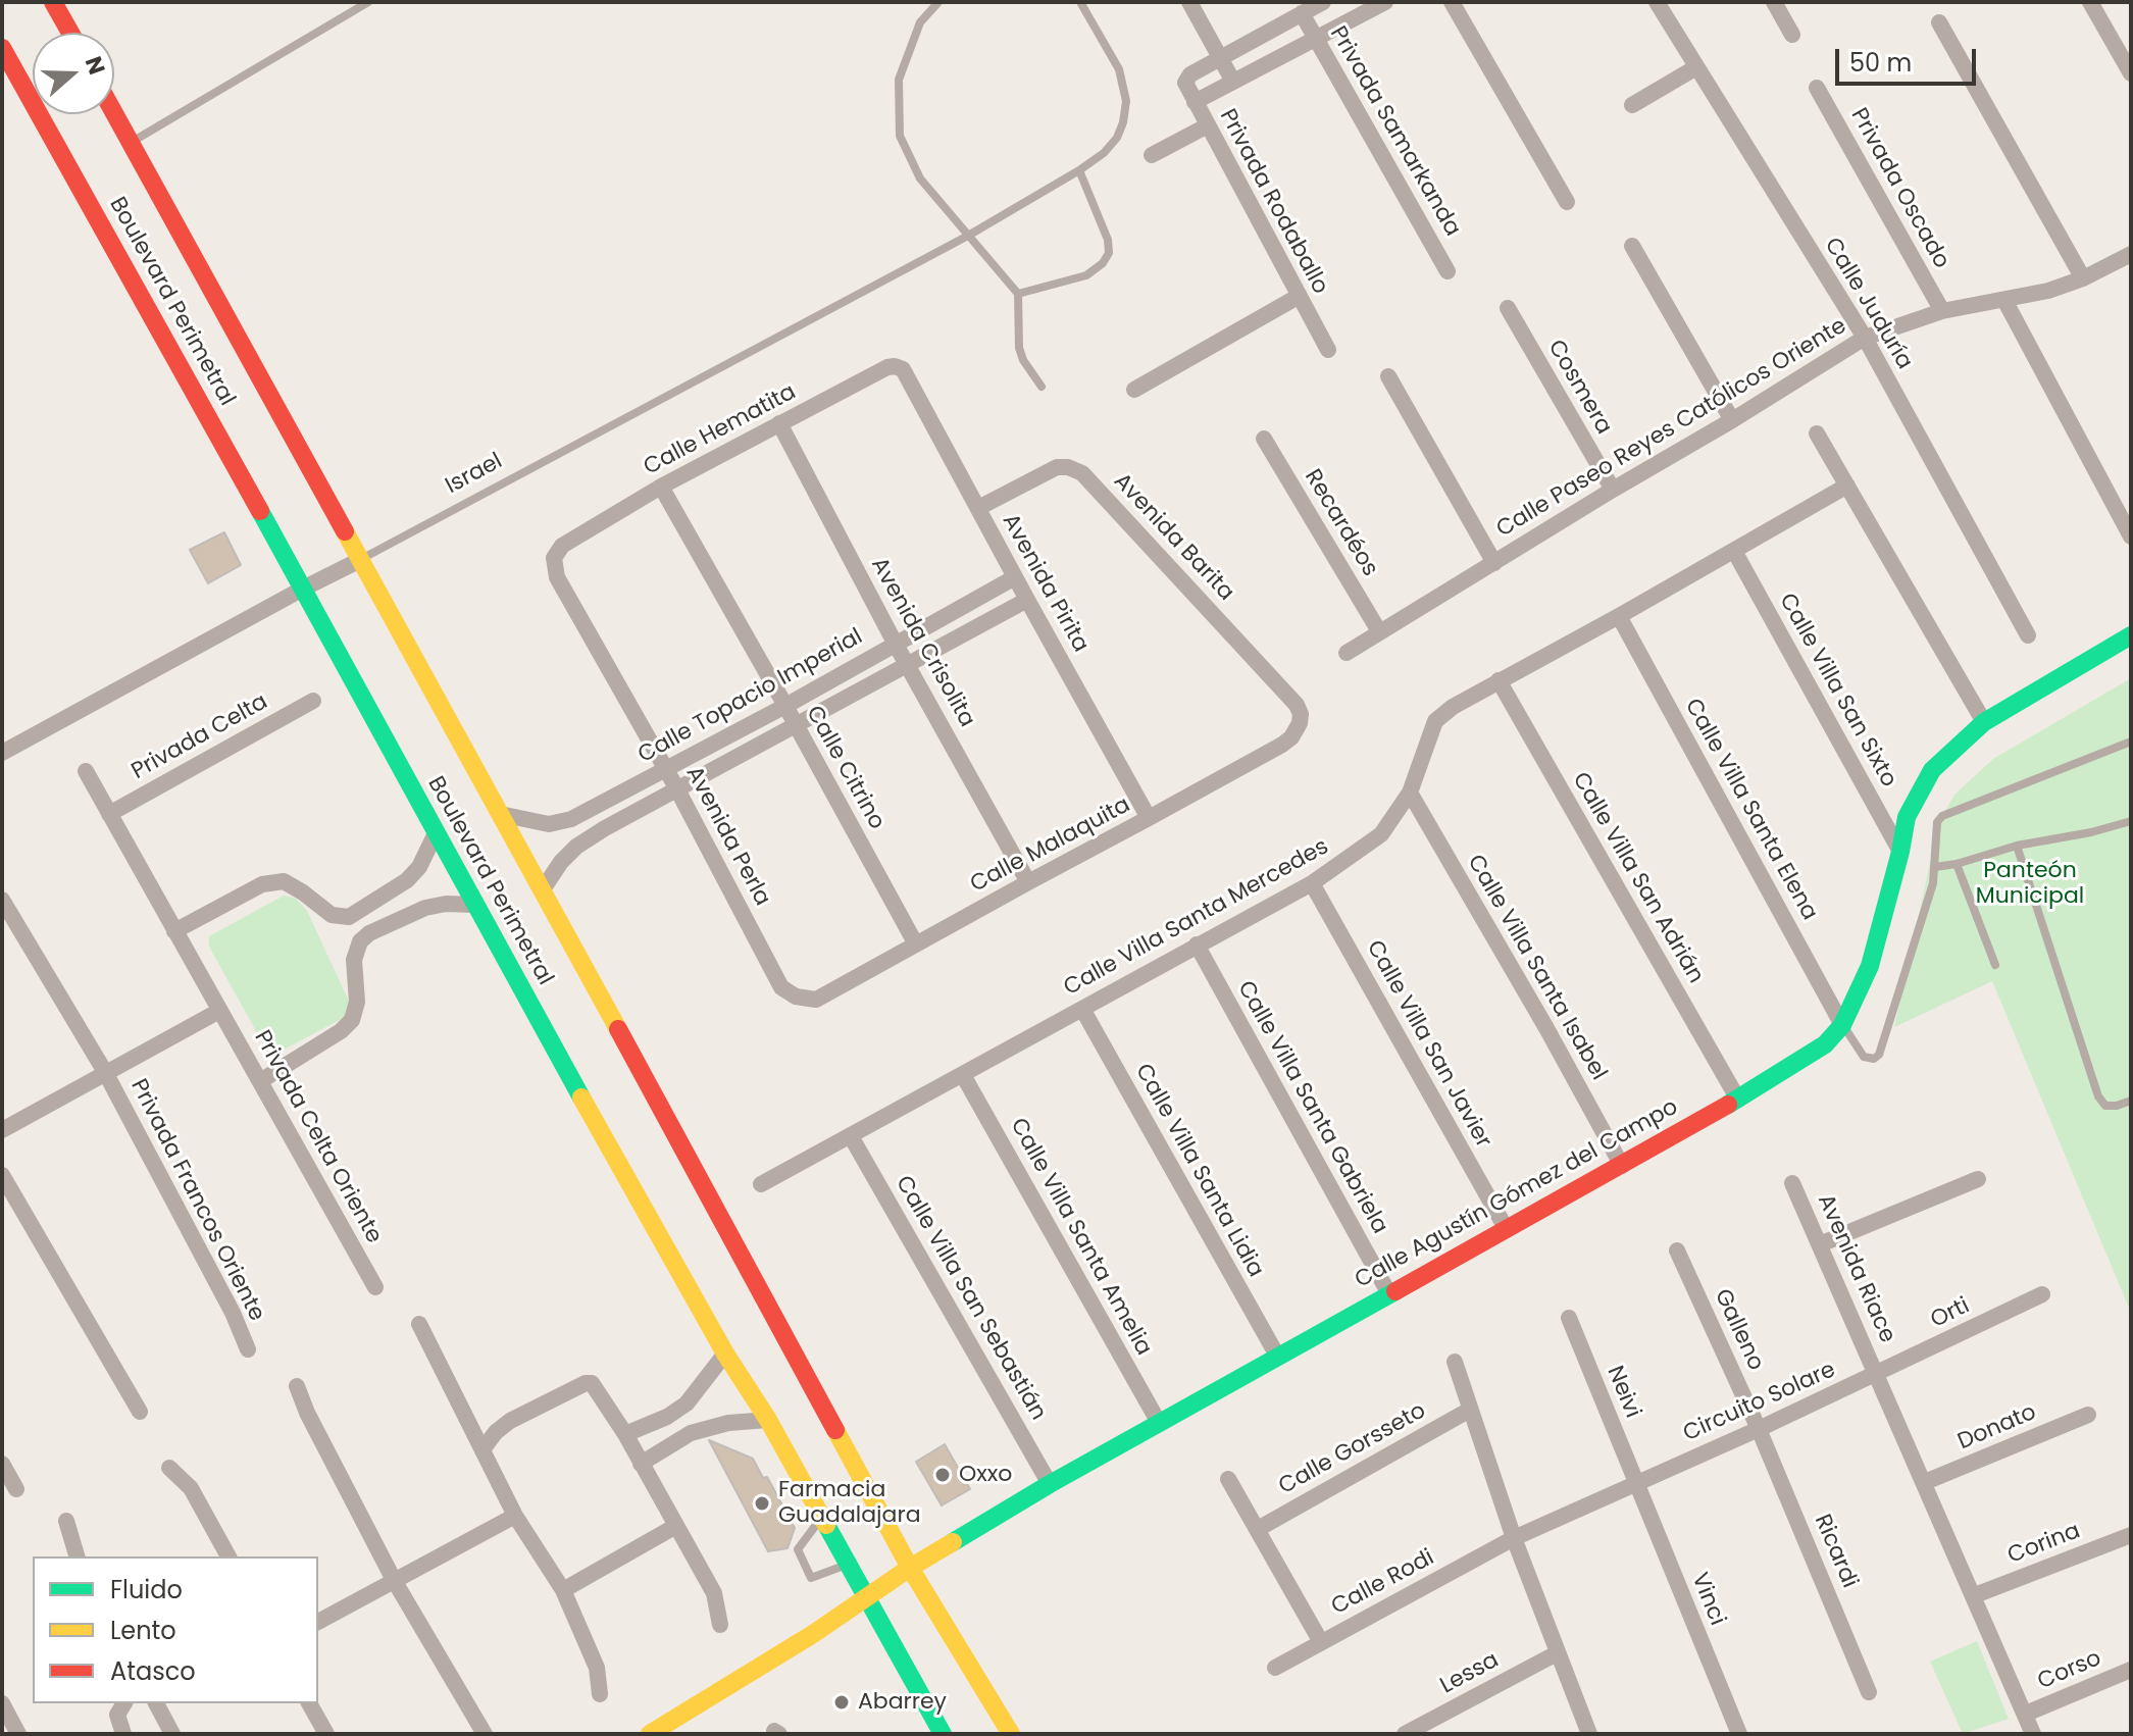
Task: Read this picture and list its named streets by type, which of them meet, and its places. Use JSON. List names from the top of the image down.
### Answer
{
  "streets": {
    "street": [
      "Privada Samarkanda",
      "Privada Oscado",
      "Privada Rodaballo",
      "Boulevard Perimetral",
      "Calle Juduría",
      "Cosmera",
      "Calle Paseo Reyes Católicos Oriente",
      "Calle Hematita",
      "Israel",
      "Recardéos",
      "Avenida Barita",
      "Avenida Pirita",
      "Avenida Crisolita",
      "Calle Villa San Sixto",
      "Calle Topacio Imperial",
      "Privada Celta",
      "Calle Citrino",
      "Calle Villa Santa Elena",
      "Avenida Perla",
      "Calle Malaquita",
      "Calle Villa San Adrián",
      "Calle Villa Santa Mercedes",
      "Calle Villa Santa Isabel",
      "Calle Villa San Javier",
      "Calle Villa Santa Gabriela",
      "Privada Celta Oriente",
      "Calle Villa Santa Lidia",
      "Calle Agustín Gómez del Campo",
      "Privada Francos Oriente",
      "Calle Villa Santa Amelia",
      "Avenida Riace",
      "Calle Villa San Sebastián",
      "Orti",
      "Galleno",
      "Neivi",
      "Circuito Solare",
      "Donato",
      "Calle Gorsseto",
      "Corina",
      "Ricardi",
      "Calle Rodi",
      "Vinci",
      "Corso",
      "Lessa"
    ]
  },
  "crossings": [
    ["Privada Oscado", "Calle Paseo Reyes Católicos Oriente"],
    ["Boulevard Perimetral", "Israel"],
    ["Boulevard Perimetral", "Calle Topacio Imperial"],
    ["Boulevard Perimetral", "Calle Agustín Gómez del Campo"],
    ["Calle Juduría", "Calle Paseo Reyes Católicos Oriente"],
    ["Cosmera", "Calle Paseo Reyes Católicos Oriente"],
    ["Calle Paseo Reyes Católicos Oriente", "Recardéos"],
    ["Calle Hematita", "Avenida Pirita"],
    ["Calle Hematita", "Avenida Crisolita"],
    ["Calle Hematita", "Calle Citrino"],
    ["Calle Hematita", "Avenida Perla"],
    ["Avenida Barita", "Avenida Pirita"],
    ["Avenida Barita", "Calle Malaquita"],
    ["Avenida Pirita", "Calle Topacio Imperial"],
    ["Avenida Pirita", "Calle Malaquita"],
    ["Avenida Crisolita", "Calle Topacio Imperial"],
    ["Avenida Crisolita", "Calle Malaquita"],
    ["Calle Villa San Sixto", "Calle Villa Santa Mercedes"],
    ["Calle Villa San Sixto", "Calle Agustín Gómez del Campo"],
    ["Calle Topacio Imperial", "Calle Citrino"],
    ["Calle Topacio Imperial", "Avenida Perla"],
    ["Privada Celta", "Privada Celta Oriente"],
    ["Calle Citrino", "Calle Malaquita"],
    ["Calle Villa Santa Elena", "Calle Villa Santa Mercedes"],
    ["Calle Villa Santa Elena", "Calle Agustín Gómez del Campo"],
    ["Avenida Perla", "Calle Malaquita"],
    ["Calle Villa San Adrián", "Calle Villa Santa Mercedes"],
    ["Calle Villa San Adrián", "Calle Agustín Gómez del Campo"],
    ["Calle Villa Santa Mercedes", "Calle Villa Santa Isabel"],
    ["Calle Villa Santa Mercedes", "Calle Villa San Javier"],
    ["Calle Villa Santa Mercedes", "Calle Villa Santa Gabriela"],
    ["Calle Villa Santa Mercedes", "Calle Villa Santa Lidia"],
    ["Calle Villa Santa Mercedes", "Calle Villa Santa Amelia"],
    ["Calle Villa Santa Mercedes", "Calle Villa San Sebastián"],
    ["Calle Villa Santa Isabel", "Calle Agustín Gómez del Campo"],
    ["Calle Villa San Javier", "Calle Agustín Gómez del Campo"],
    ["Calle Villa Santa Gabriela", "Calle Agustín Gómez del Campo"],
    ["Calle Villa Santa Lidia", "Calle Agustín Gómez del Campo"],
    ["Calle Agustín Gómez del Campo", "Calle Villa Santa Amelia"],
    ["Calle Agustín Gómez del Campo", "Calle Villa San Sebastián"],
    ["Avenida Riace", "Orti"],
    ["Avenida Riace", "Circuito Solare"],
    ["Orti", "Circuito Solare"],
    ["Galleno", "Circuito Solare"],
    ["Galleno", "Ricardi"],
    ["Neivi", "Circuito Solare"],
    ["Neivi", "Vinci"],
    ["Circuito Solare", "Ricardi"],
    ["Circuito Solare", "Calle Rodi"],
    ["Circuito Solare", "Vinci"]
  ],
  "parks": ["Panteón Municipal"],
  "places": ["Oxxo", "Farmacia Guadalajara", "Abarrey"],
  "legend": ["Fluido", "Lento", "Atasco"],
  "scale_bar": "50 m",
  "north": "right"
}
